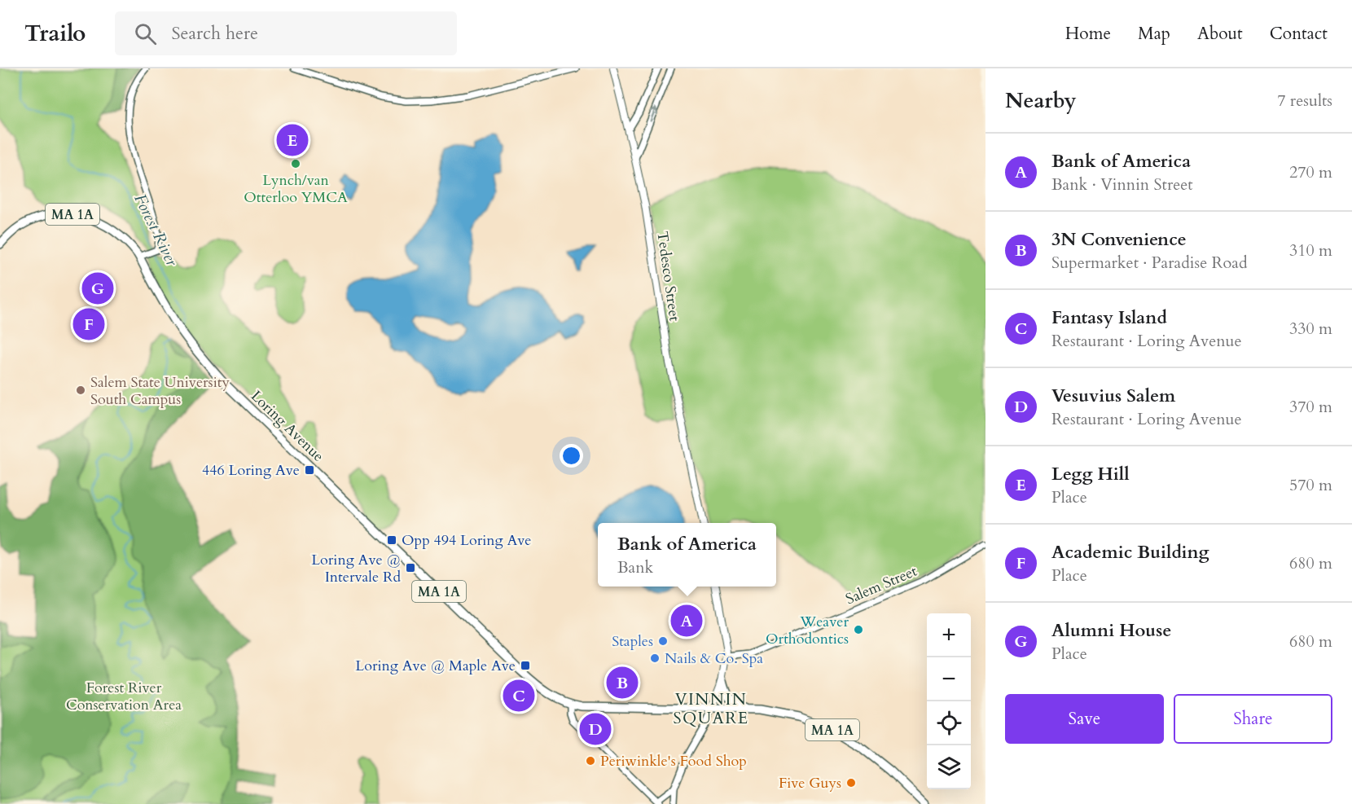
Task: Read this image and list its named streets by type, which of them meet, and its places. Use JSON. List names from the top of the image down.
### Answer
{
  "streets": {
    "highway": ["MA 1A", "Loring Avenue"],
    "main road": ["Tedesco Street", "Salem Street"]
  },
  "crossings": [
    ["MA 1A", "Loring Avenue"]
  ],
  "districts": ["VINNIN SQUARE"],
  "water": ["Forest River"],
  "parks": ["Forest River Conservation Area"],
  "places": {
    "other": [
      "Lynch/van Otterloo YMCA",
      "Salem State University South Campus",
      "Weaver Orthodontics",
      "Staples",
      "Nails & Co. Spa",
      "Periwinkle's Food Shop",
      "Five Guys"
    ],
    "transit": [
      "446 Loring Ave",
      "Opp 494 Loring Ave",
      "Loring Ave @ Intervale Rd",
      "Loring Ave @ Maple Ave"
    ]
  },
  "page": {
    "header": "Trailo",
    "search": "Search here",
    "nav": [
      "Home",
      "Map",
      "About",
      "Contact"
    ],
    "heading": ["Nearby", "7 results"],
    "pins": [
      "E",
      "G",
      "F",
      "A",
      "B",
      "C",
      "D"
    ],
    "list": [
      {
        "mark": "A",
        "name": "Bank of America",
        "note": "Bank · Vinnin Street",
        "value": "270 m"
      },
      {
        "mark": "B",
        "name": "3N Convenience",
        "note": "Supermarket · Paradise Road",
        "value": "310 m"
      },
      {
        "mark": "C",
        "name": "Fantasy Island",
        "note": "Restaurant · Loring Avenue",
        "value": "330 m"
      },
      {
        "mark": "D",
        "name": "Vesuvius Salem",
        "note": "Restaurant · Loring Avenue",
        "value": "370 m"
      },
      {
        "mark": "E",
        "name": "Legg Hill",
        "note": "Place",
        "value": "570 m"
      },
      {
        "mark": "F",
        "name": "Academic Building",
        "note": "Place",
        "value": "680 m"
      },
      {
        "mark": "G",
        "name": "Alumni House",
        "note": "Place",
        "value": "680 m"
      }
    ],
    "popup": ["Bank of America", "Bank"],
    "map_buttons": ["+", "−"],
    "buttons": ["Save", "Share"]
  }
}
